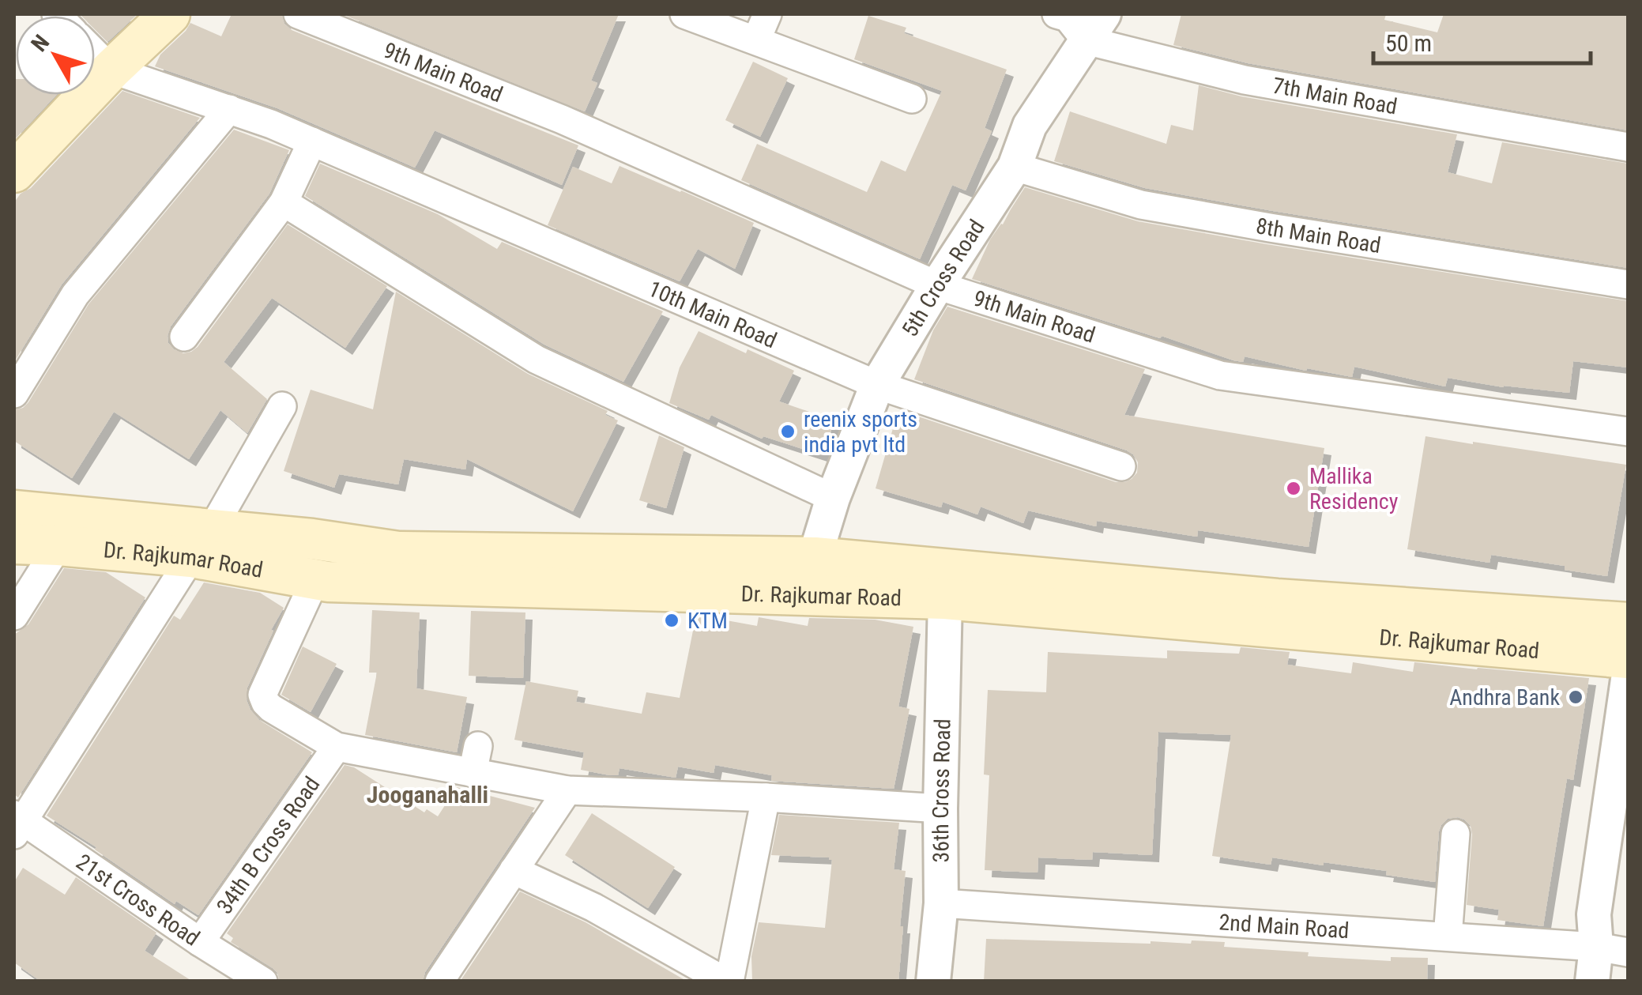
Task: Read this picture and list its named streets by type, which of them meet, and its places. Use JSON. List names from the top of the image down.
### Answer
{
  "streets": {
    "main road": ["Dr. Rajkumar Road"],
    "street": [
      "9th Main Road",
      "7th Main Road",
      "8th Main Road",
      "5th Cross Road",
      "10th Main Road",
      "36th Cross Road",
      "34th B Cross Road",
      "21st Cross Road",
      "2nd Main Road"
    ]
  },
  "crossings": [
    ["9th Main Road", "5th Cross Road"],
    ["7th Main Road", "5th Cross Road"],
    ["8th Main Road", "5th Cross Road"],
    ["5th Cross Road", "10th Main Road"],
    ["5th Cross Road", "Dr. Rajkumar Road"],
    ["Dr. Rajkumar Road", "36th Cross Road"],
    ["36th Cross Road", "2nd Main Road"],
    ["34th B Cross Road", "21st Cross Road"]
  ],
  "districts": ["Jooganahalli"],
  "places": [
    "reenix sports india pvt ltd",
    "Mallika Residency",
    "KTM",
    "Andhra Bank"
  ],
  "scale_bar": "50 m",
  "north": "top left"
}
